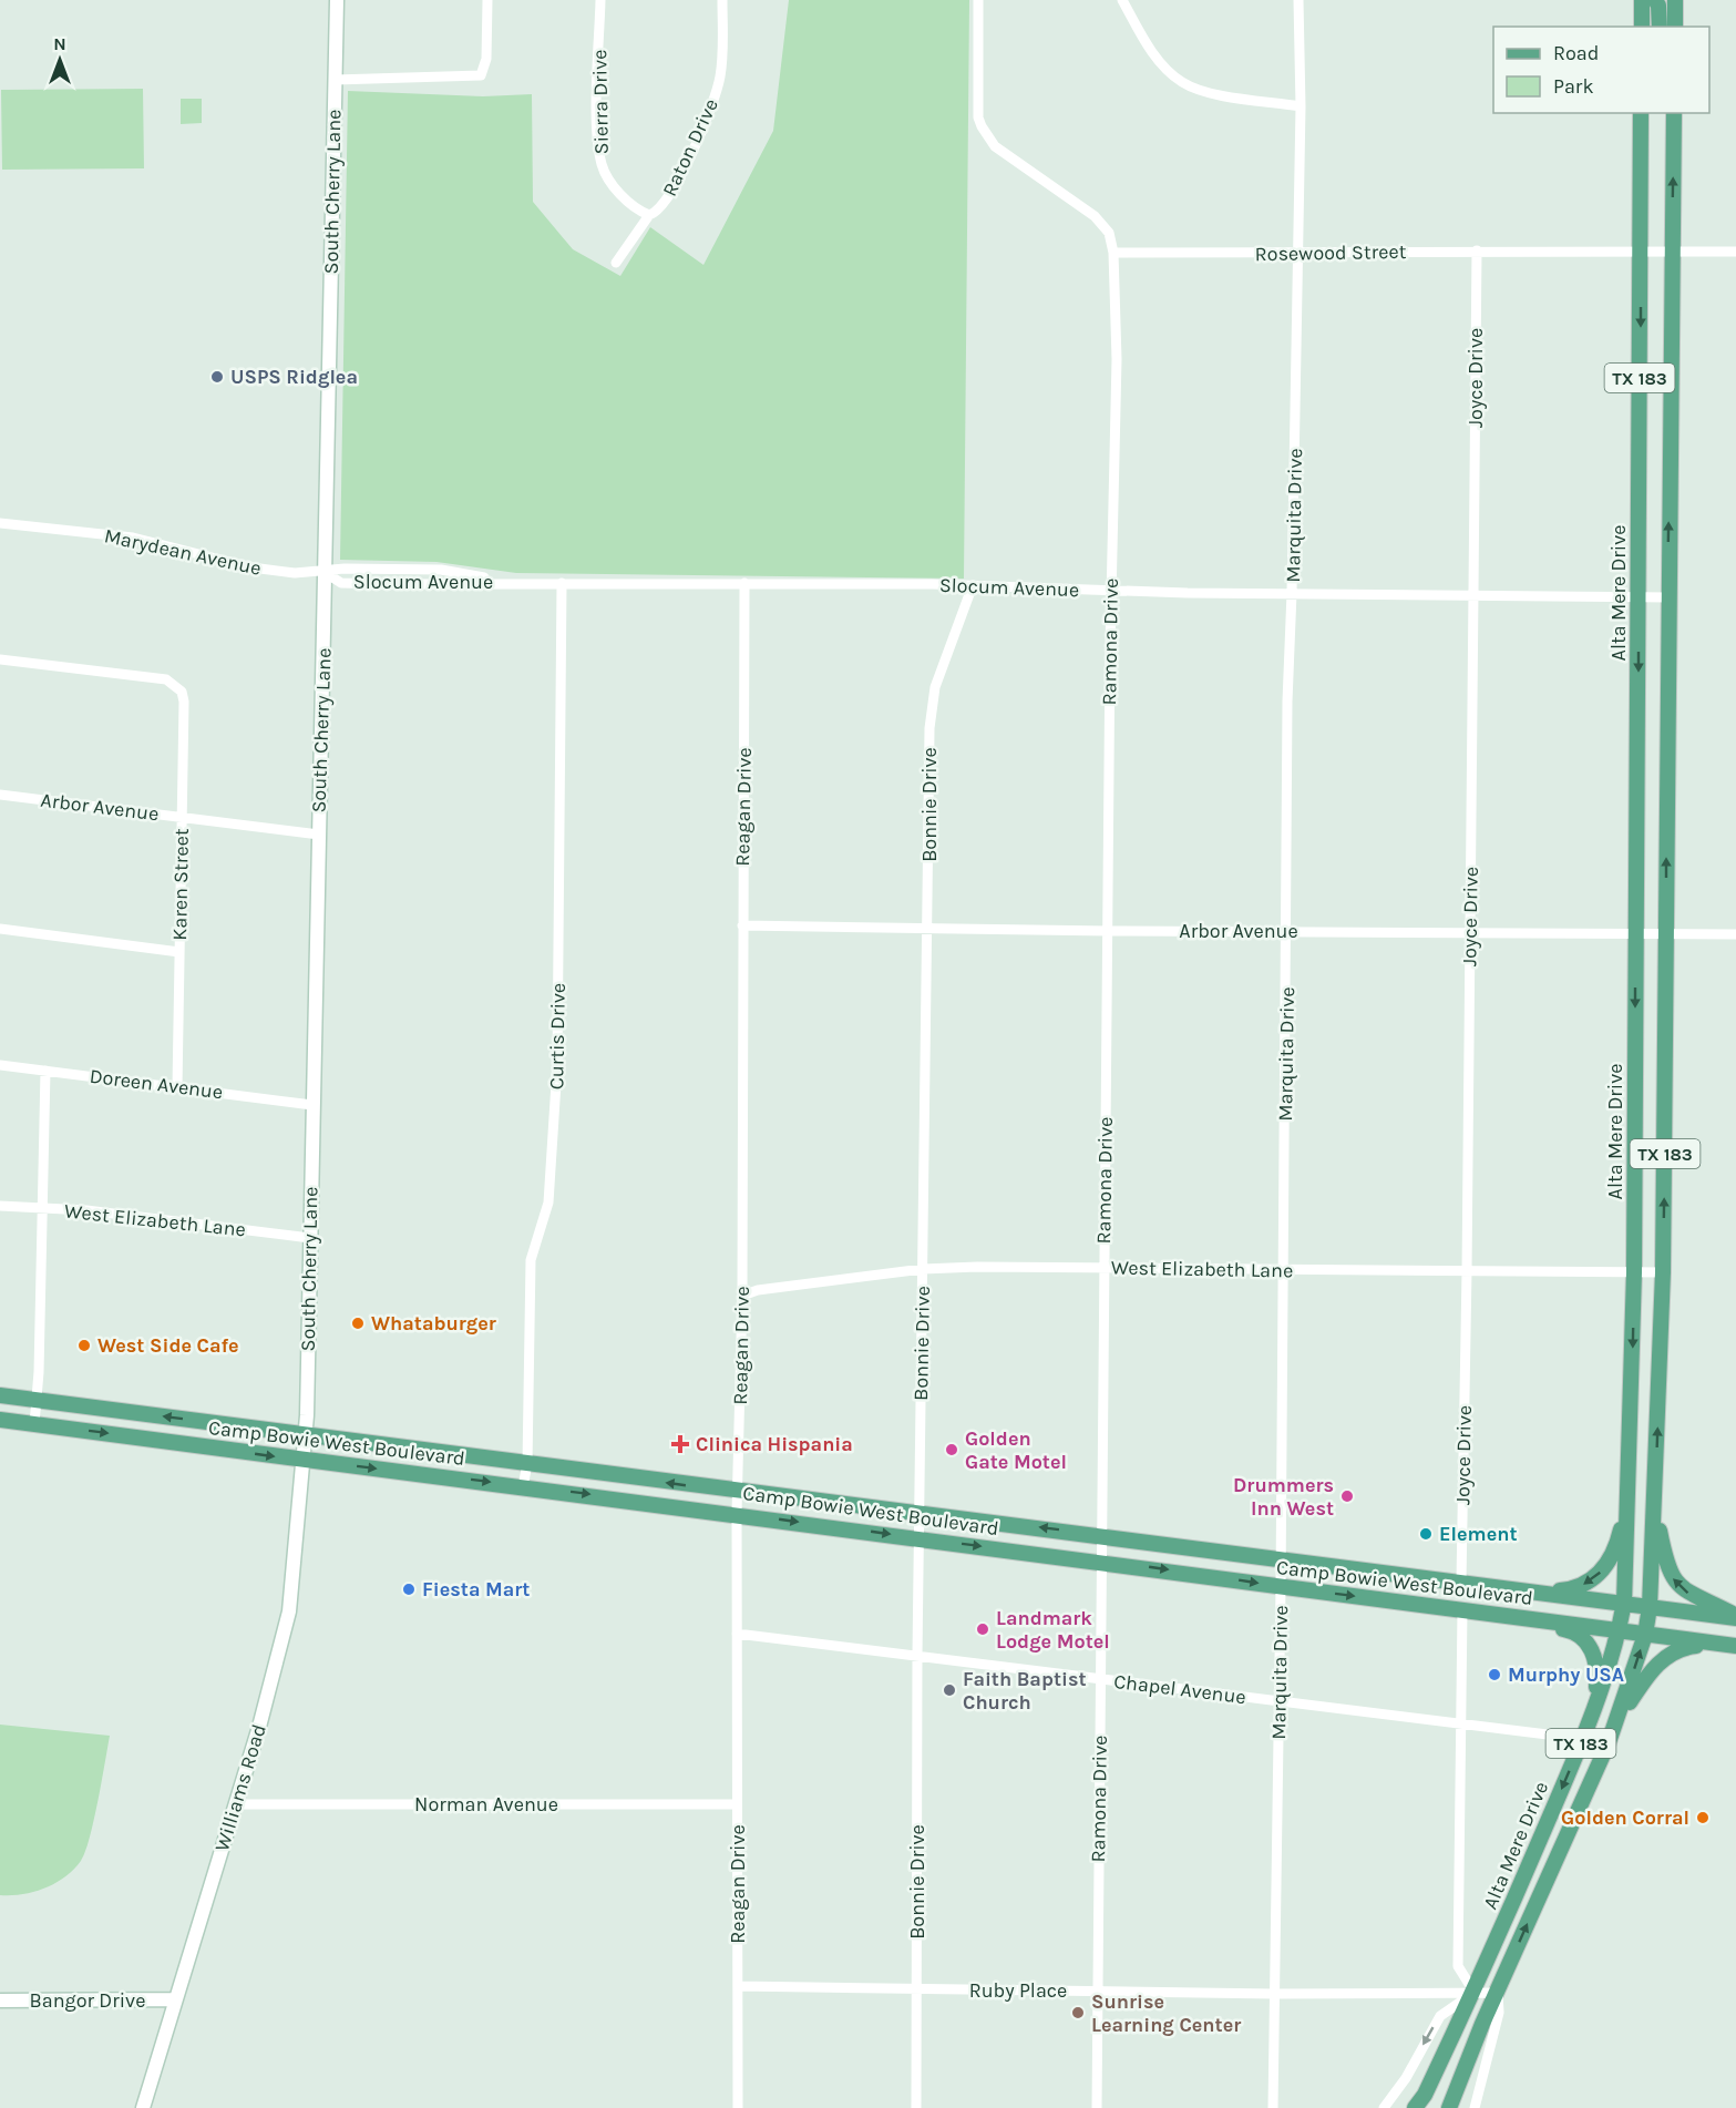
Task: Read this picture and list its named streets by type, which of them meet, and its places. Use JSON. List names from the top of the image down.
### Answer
{
  "streets": {
    "main road": ["TX 183", "Alta Mere Drive", "Camp Bowie West Boulevard"],
    "street": [
      "Sierra Drive",
      "Raton Drive",
      "South Cherry Lane",
      "Rosewood Street",
      "Joyce Drive",
      "Marquita Drive",
      "Marydean Avenue",
      "Slocum Avenue",
      "Ramona Drive",
      "Bonnie Drive",
      "Arbor Avenue",
      "Reagan Drive",
      "Karen Street",
      "Curtis Drive",
      "Doreen Avenue",
      "West Elizabeth Lane",
      "Chapel Avenue",
      "Williams Road",
      "Norman Avenue",
      "Ruby Place",
      "Bangor Drive"
    ]
  },
  "crossings": [
    ["Sierra Drive", "Raton Drive"],
    ["South Cherry Lane", "Marydean Avenue"],
    ["South Cherry Lane", "Slocum Avenue"],
    ["South Cherry Lane", "Arbor Avenue"],
    ["South Cherry Lane", "Doreen Avenue"],
    ["South Cherry Lane", "West Elizabeth Lane"],
    ["South Cherry Lane", "Camp Bowie West Boulevard"],
    ["South Cherry Lane", "Williams Road"],
    ["Rosewood Street", "Joyce Drive"],
    ["Rosewood Street", "Marquita Drive"],
    ["Rosewood Street", "Alta Mere Drive"],
    ["Rosewood Street", "Ramona Drive"],
    ["Joyce Drive", "Slocum Avenue"],
    ["Joyce Drive", "Arbor Avenue"],
    ["Joyce Drive", "West Elizabeth Lane"],
    ["Joyce Drive", "Camp Bowie West Boulevard"],
    ["Marquita Drive", "Slocum Avenue"],
    ["Marquita Drive", "Arbor Avenue"],
    ["Marquita Drive", "West Elizabeth Lane"],
    ["Marquita Drive", "Camp Bowie West Boulevard"],
    ["Marquita Drive", "Chapel Avenue"],
    ["Marquita Drive", "Ruby Place"],
    ["Marydean Avenue", "Slocum Avenue"],
    ["Slocum Avenue", "Alta Mere Drive"],
    ["Slocum Avenue", "Ramona Drive"],
    ["Slocum Avenue", "Bonnie Drive"],
    ["Slocum Avenue", "Reagan Drive"],
    ["Slocum Avenue", "Curtis Drive"],
    ["Alta Mere Drive", "Arbor Avenue"],
    ["Alta Mere Drive", "West Elizabeth Lane"],
    ["Alta Mere Drive", "Camp Bowie West Boulevard"],
    ["Alta Mere Drive", "Chapel Avenue"],
    ["Alta Mere Drive", "Ruby Place"],
    ["Ramona Drive", "Arbor Avenue"],
    ["Ramona Drive", "West Elizabeth Lane"],
    ["Ramona Drive", "Camp Bowie West Boulevard"],
    ["Ramona Drive", "Chapel Avenue"],
    ["Ramona Drive", "Ruby Place"],
    ["Bonnie Drive", "Arbor Avenue"],
    ["Bonnie Drive", "West Elizabeth Lane"],
    ["Bonnie Drive", "Camp Bowie West Boulevard"],
    ["Bonnie Drive", "Chapel Avenue"],
    ["Bonnie Drive", "Ruby Place"],
    ["Arbor Avenue", "Reagan Drive"],
    ["Arbor Avenue", "Karen Street"],
    ["Reagan Drive", "West Elizabeth Lane"],
    ["Reagan Drive", "Camp Bowie West Boulevard"],
    ["Reagan Drive", "Chapel Avenue"],
    ["Reagan Drive", "Norman Avenue"],
    ["Reagan Drive", "Ruby Place"],
    ["Karen Street", "Doreen Avenue"],
    ["Curtis Drive", "Camp Bowie West Boulevard"],
    ["Camp Bowie West Boulevard", "Williams Road"],
    ["Williams Road", "Norman Avenue"],
    ["Williams Road", "Bangor Drive"]
  ],
  "places": {
    "other": [
      "USPS Ridglea",
      "Whataburger",
      "West Side Cafe",
      "Golden Gate Motel",
      "Drummers Inn West",
      "Element",
      "Fiesta Mart",
      "Landmark Lodge Motel",
      "Murphy USA",
      "Faith Baptist Church",
      "Golden Corral",
      "Sunrise Learning Center"
    ],
    "health": ["Clinica Hispania"]
  },
  "legend": ["Road", "Park"],
  "north": "top"
}
